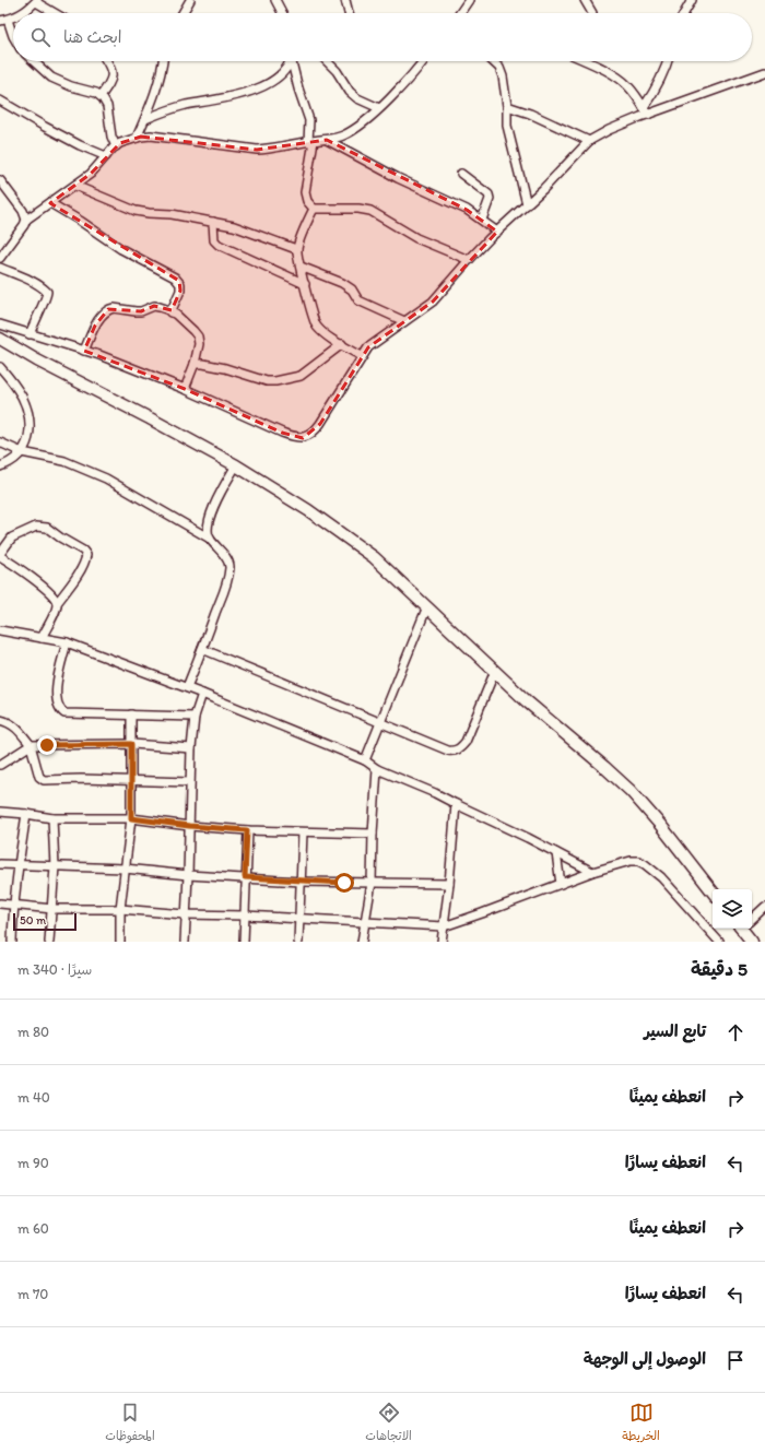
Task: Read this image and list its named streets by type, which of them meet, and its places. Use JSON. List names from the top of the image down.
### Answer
{
  "scale_bar": "50 m",
  "page": {
    "search": "ابحث هنا",
    "scale": "50 m",
    "heading": ["5 دقيقة", "سيرًا · 340 m"],
    "list": [
      ["تابع السير", "80 m"],
      ["انعطف يمينًا", "40 m"],
      ["انعطف يسارًا", "90 m"],
      ["انعطف يمينًا", "60 m"],
      ["انعطف يسارًا", "70 m"],
      "الوصول إلى الوجهة"
    ],
    "nav": ["الخريطة", "الاتجاهات", "المحفوظات"]
  }
}
